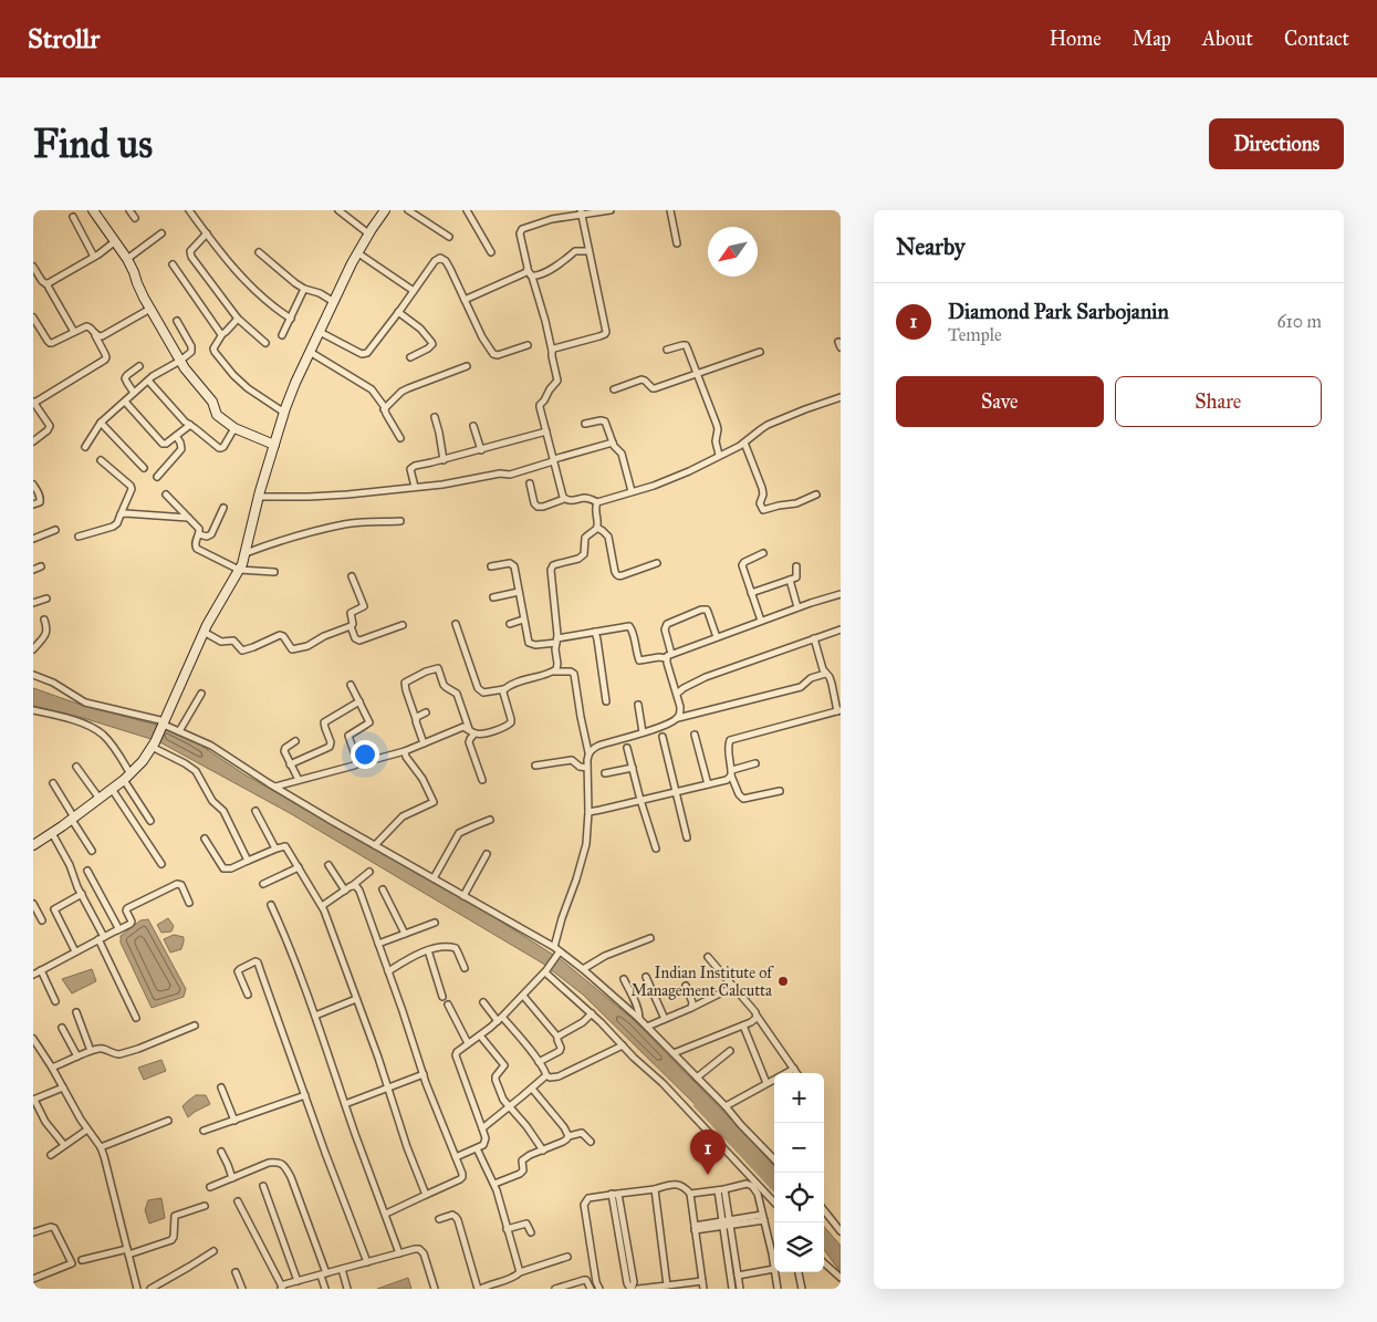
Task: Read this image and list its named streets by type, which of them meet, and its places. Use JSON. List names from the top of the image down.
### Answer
{
  "places": ["Indian Institute of Management Calcutta"],
  "north": "bottom left",
  "page": {
    "header": "Strollr",
    "nav": [
      "Home",
      "Map",
      "About",
      "Contact"
    ],
    "buttons": [
      "Directions",
      ["Save", "Share"]
    ],
    "title": "Find us",
    "heading": "Nearby",
    "list": [
      {
        "mark": "1",
        "name": "Diamond Park Sarbojanin",
        "note": "Temple",
        "value": "610 m"
      }
    ],
    "map_buttons": ["+", "−"],
    "pins": "1"
  }
}
